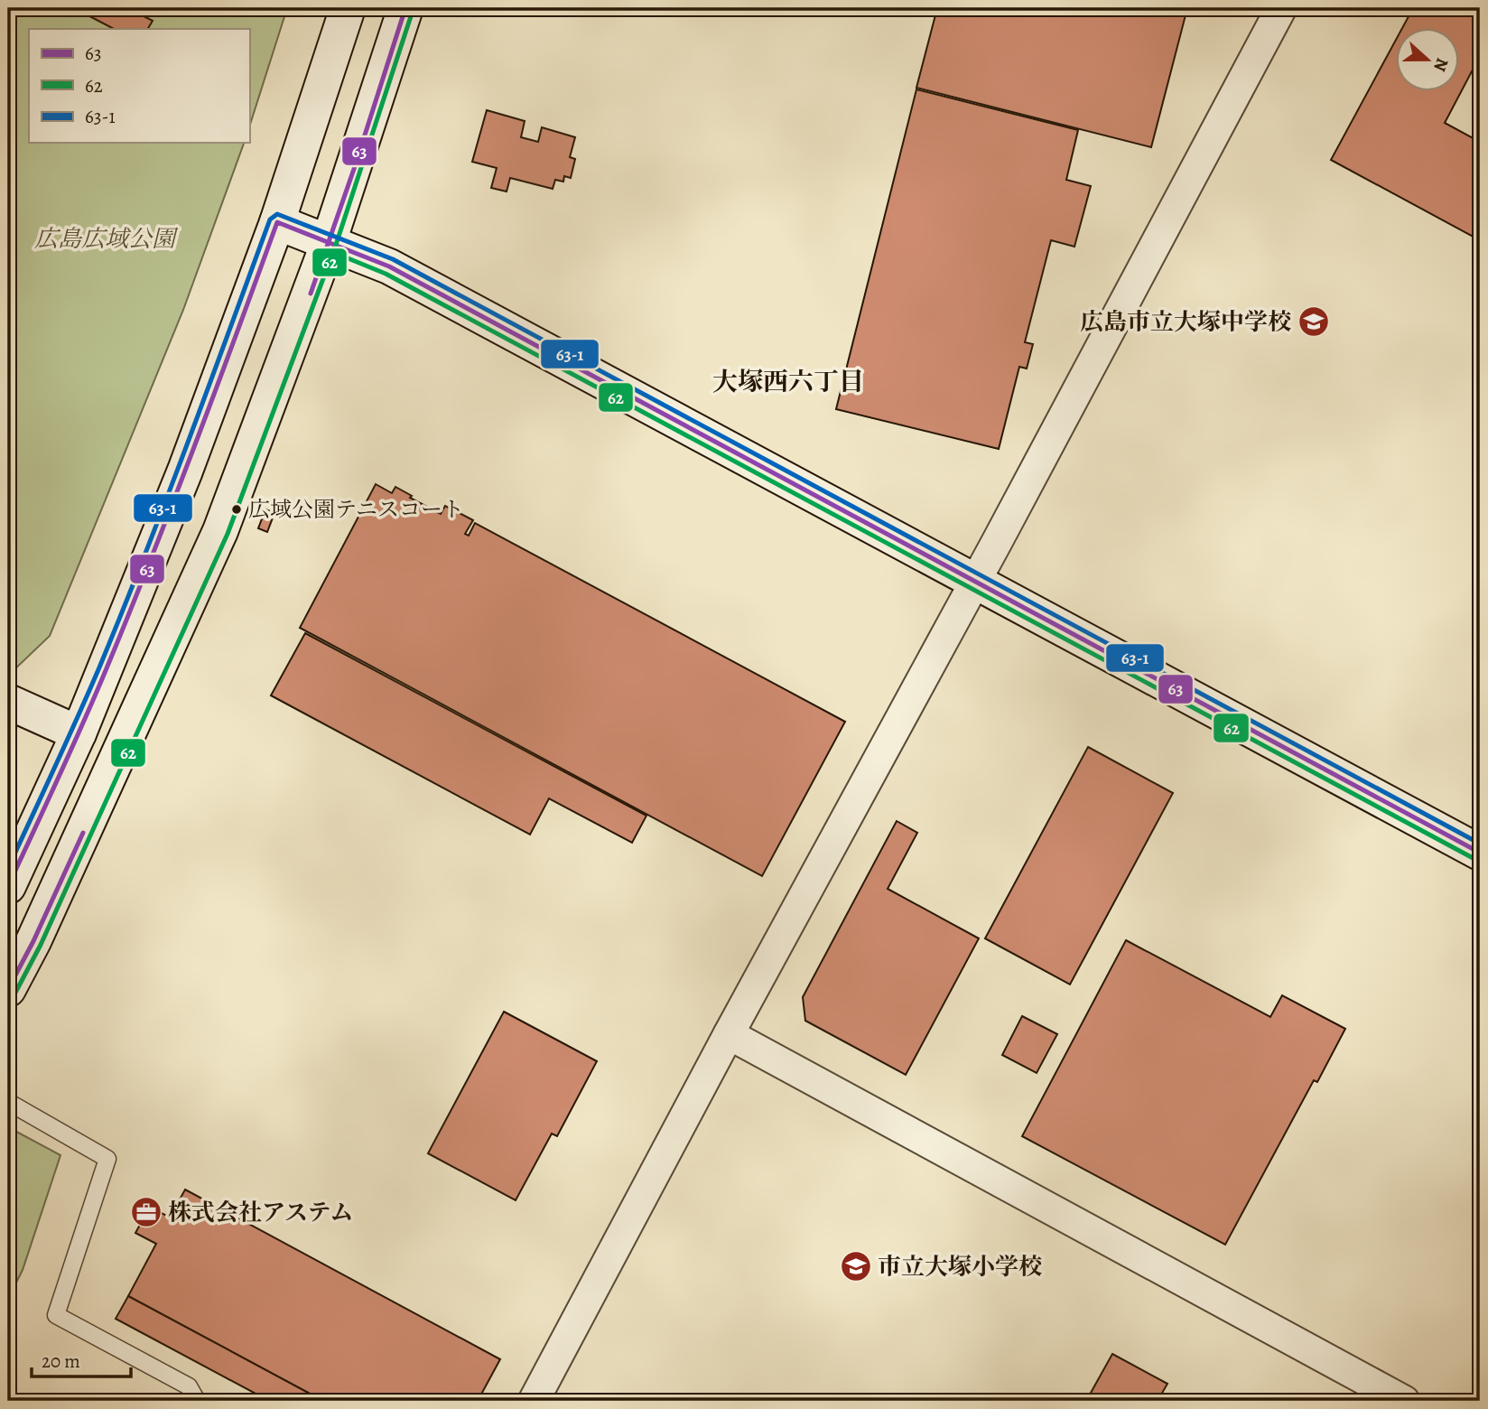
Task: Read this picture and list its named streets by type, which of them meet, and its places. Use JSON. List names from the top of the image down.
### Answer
{
  "districts": ["大塚西六丁目"],
  "parks": ["広島広域公園"],
  "places": {
    "school or university": ["広島市立大塚中学校", "市立大塚小学校"],
    "other": ["広域公園テニスコート"],
    "office": ["株式会社アステム"]
  },
  "lines": ["transit line 63", "transit line 62", "transit line 63-1"],
  "legend": ["63", "62", "63-1"],
  "scale_bar": "20 m",
  "north": "right"
}
